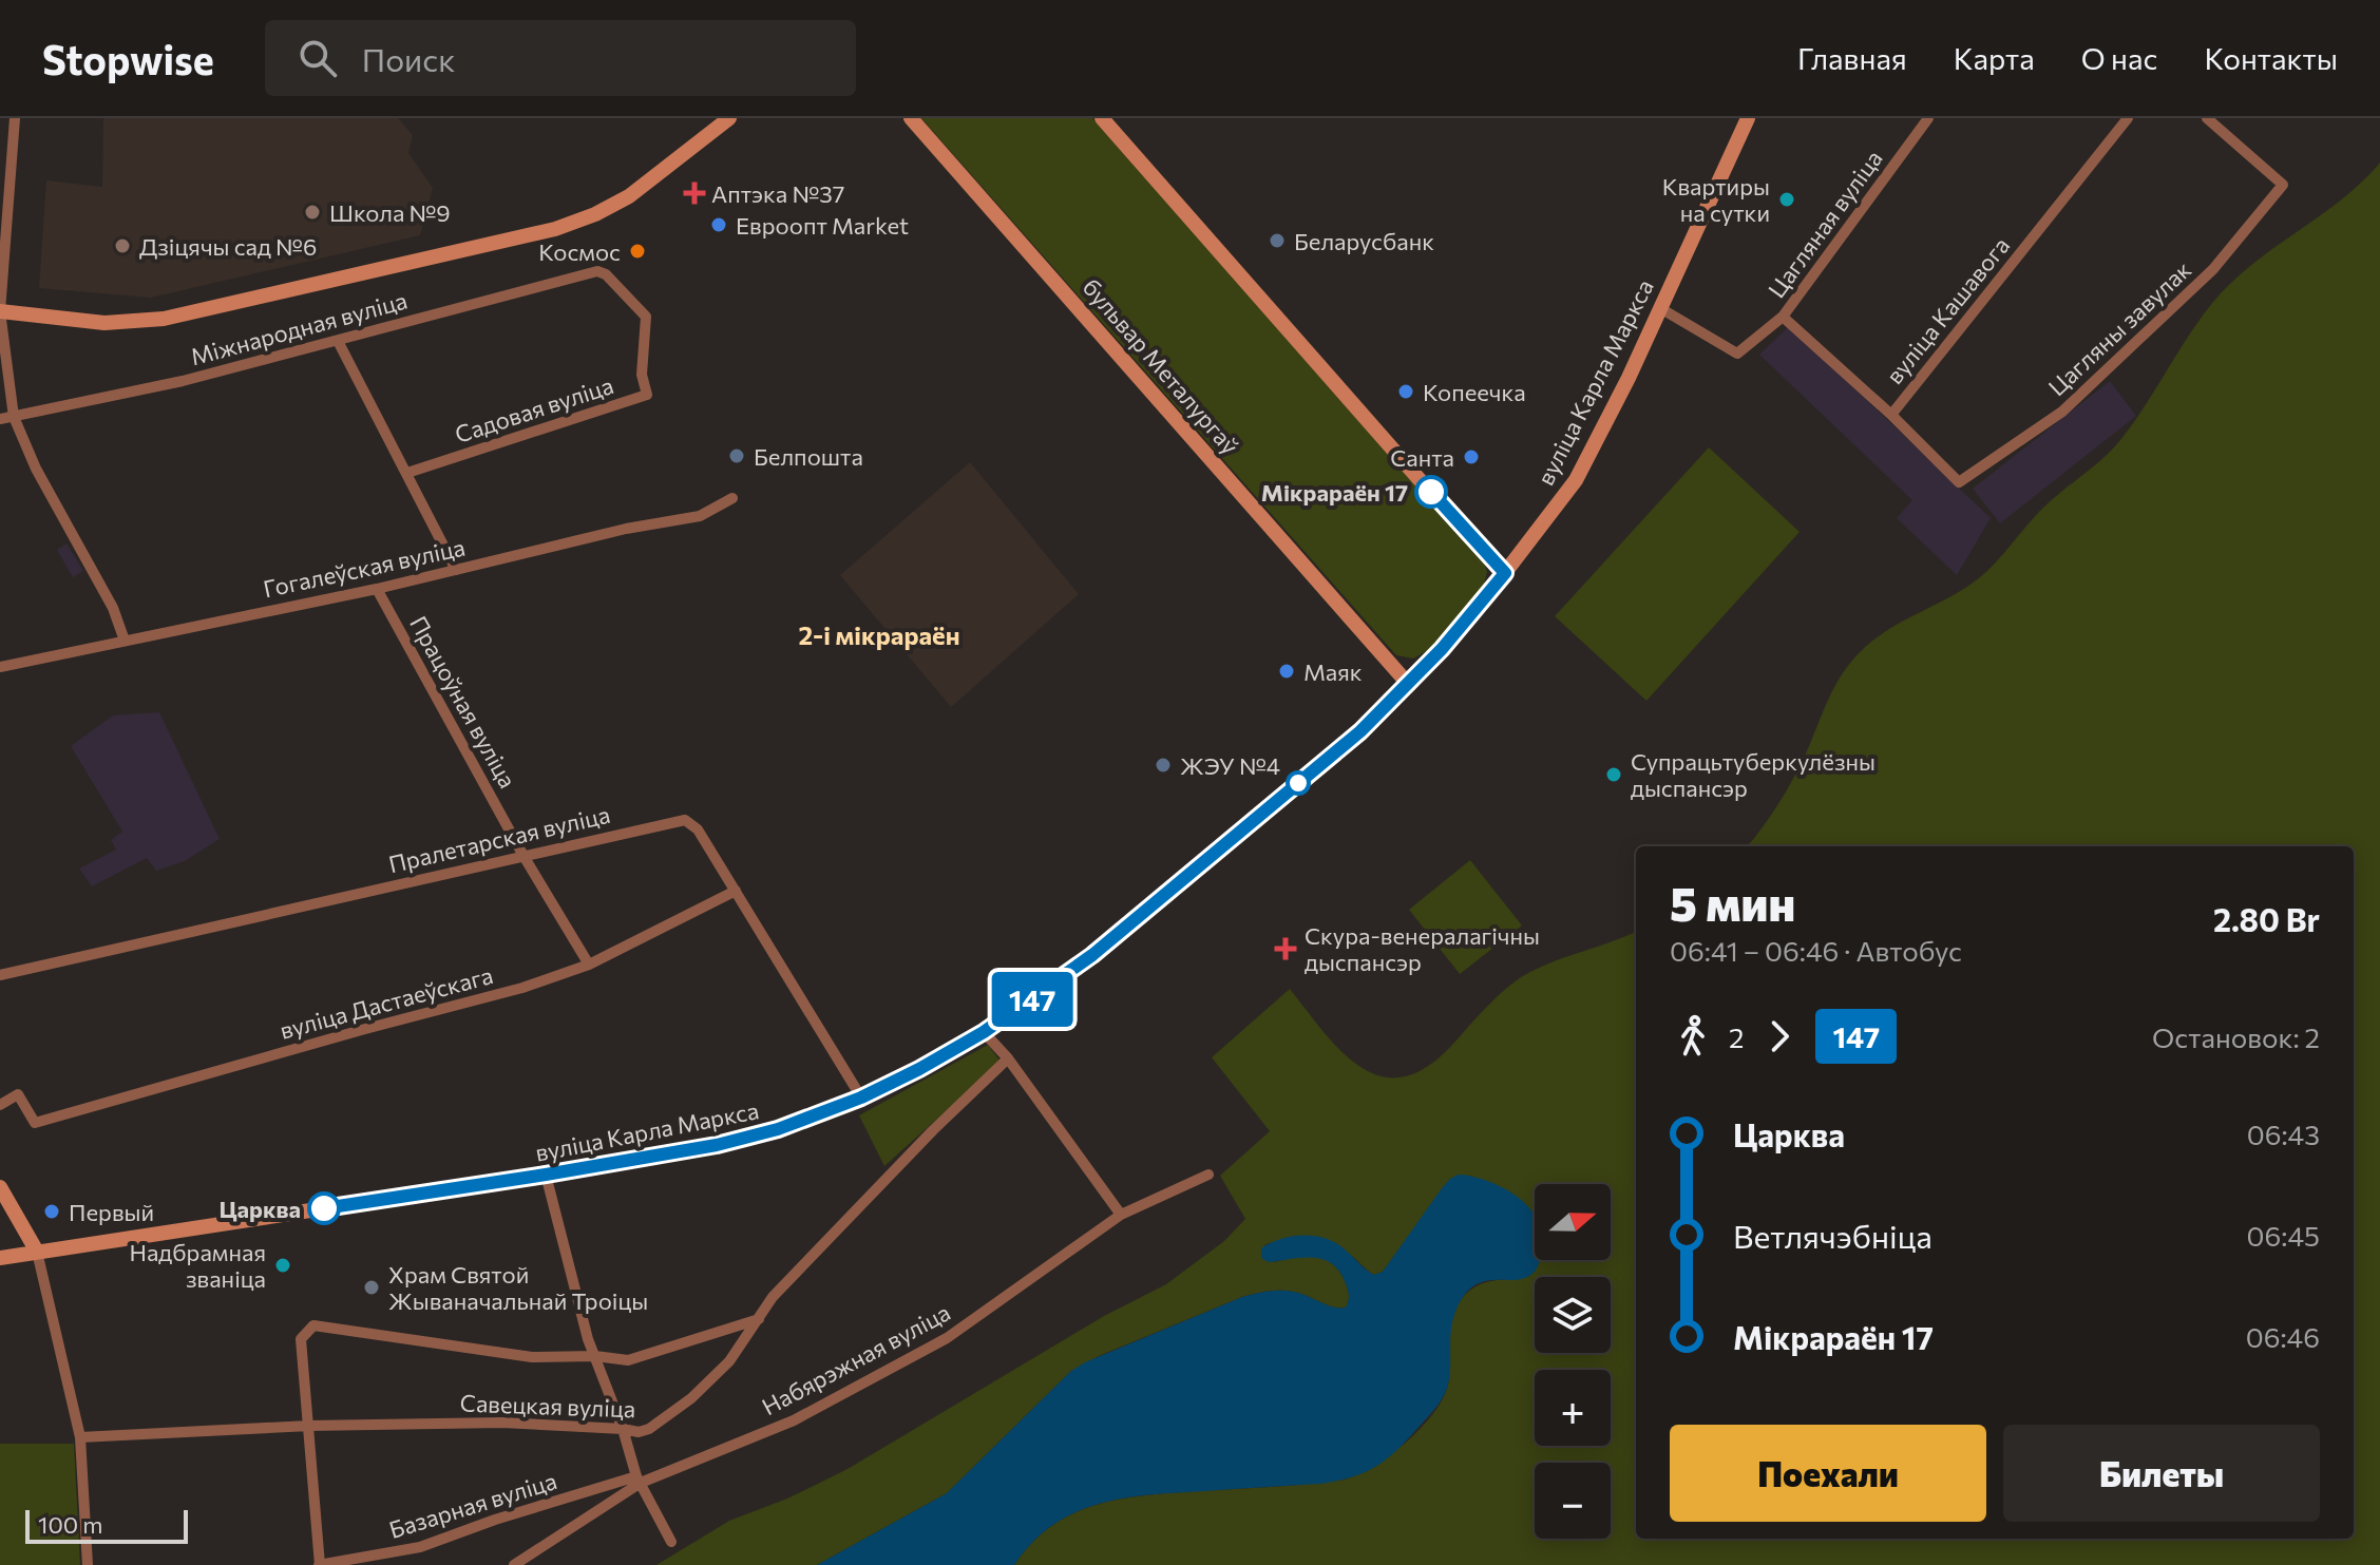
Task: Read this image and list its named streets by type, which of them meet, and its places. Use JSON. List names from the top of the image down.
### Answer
{
  "streets": {
    "main road": ["бульвар Металургаў", "вуліца Карла Маркса"],
    "street": [
      "Цагляная вуліца",
      "вуліца Кашавога",
      "Міжнародная вуліца",
      "Цагляны завулак",
      "Садовая вуліца",
      "Гогалеўская вуліца",
      "Працоўная вуліца",
      "Пралетарская вуліца",
      "вуліца Дастаеўскага",
      "Набярэжная вуліца",
      "Савецкая вуліца",
      "Базарная вуліца"
    ]
  },
  "crossings": [
    ["Цагляная вуліца", "вуліца Кашавога"],
    ["Цагляная вуліца", "вуліца Карла Маркса"],
    ["вуліца Кашавога", "Цагляны завулак"],
    ["Міжнародная вуліца", "Садовая вуліца"],
    ["бульвар Металургаў", "вуліца Карла Маркса"],
    ["вуліца Карла Маркса", "Пралетарская вуліца"],
    ["Гогалеўская вуліца", "Працоўная вуліца"],
    ["Працоўная вуліца", "Пралетарская вуліца"],
    ["Працоўная вуліца", "вуліца Дастаеўскага"],
    ["Пралетарская вуліца", "вуліца Дастаеўскага"],
    ["Набярэжная вуліца", "Базарная вуліца"]
  ],
  "districts": ["2-і мікрараён"],
  "places": {
    "health": ["Аптэка №37", "Скура-венералагічны дыспансэр"],
    "other": [
      "Квартиры на сутки",
      "Школа №9",
      "Евроопт Market",
      "Беларусбанк",
      "Дзіцячы сад №6",
      "Космос",
      "Копеечка",
      "Белпошта",
      "Санта",
      "Мікрараён 17",
      "Маяк",
      "ЖЭУ №4",
      "Супрацьтуберкулёзны дыспансэр",
      "Царква",
      "Первый",
      "Надбрамная званіца",
      "Храм Святой Жываначальнай Троіцы"
    ]
  },
  "lines": ["bus line 147"],
  "scale_bar": "100 m",
  "north": "right",
  "page": {
    "header": "Stopwise",
    "search": "Поиск",
    "nav": [
      "Главная",
      "Карта",
      "О нас",
      "Контакты"
    ],
    "on_map": "147",
    "heading": ["5 мин", "06:41 – 06:46 · Автобус", "2.80 Br"],
    "legs": ["2", "147", "Остановок: 2"],
    "list": [
      {
        "name": "Царква",
        "value": "06:43"
      },
      {
        "name": "Ветлячэбніца",
        "value": "06:45"
      },
      {
        "name": "Мікрараён 17",
        "value": "06:46"
      }
    ],
    "map_buttons": ["+", "−"],
    "buttons": ["Поехали", "Билеты"],
    "scale": "100 m"
  }
}
